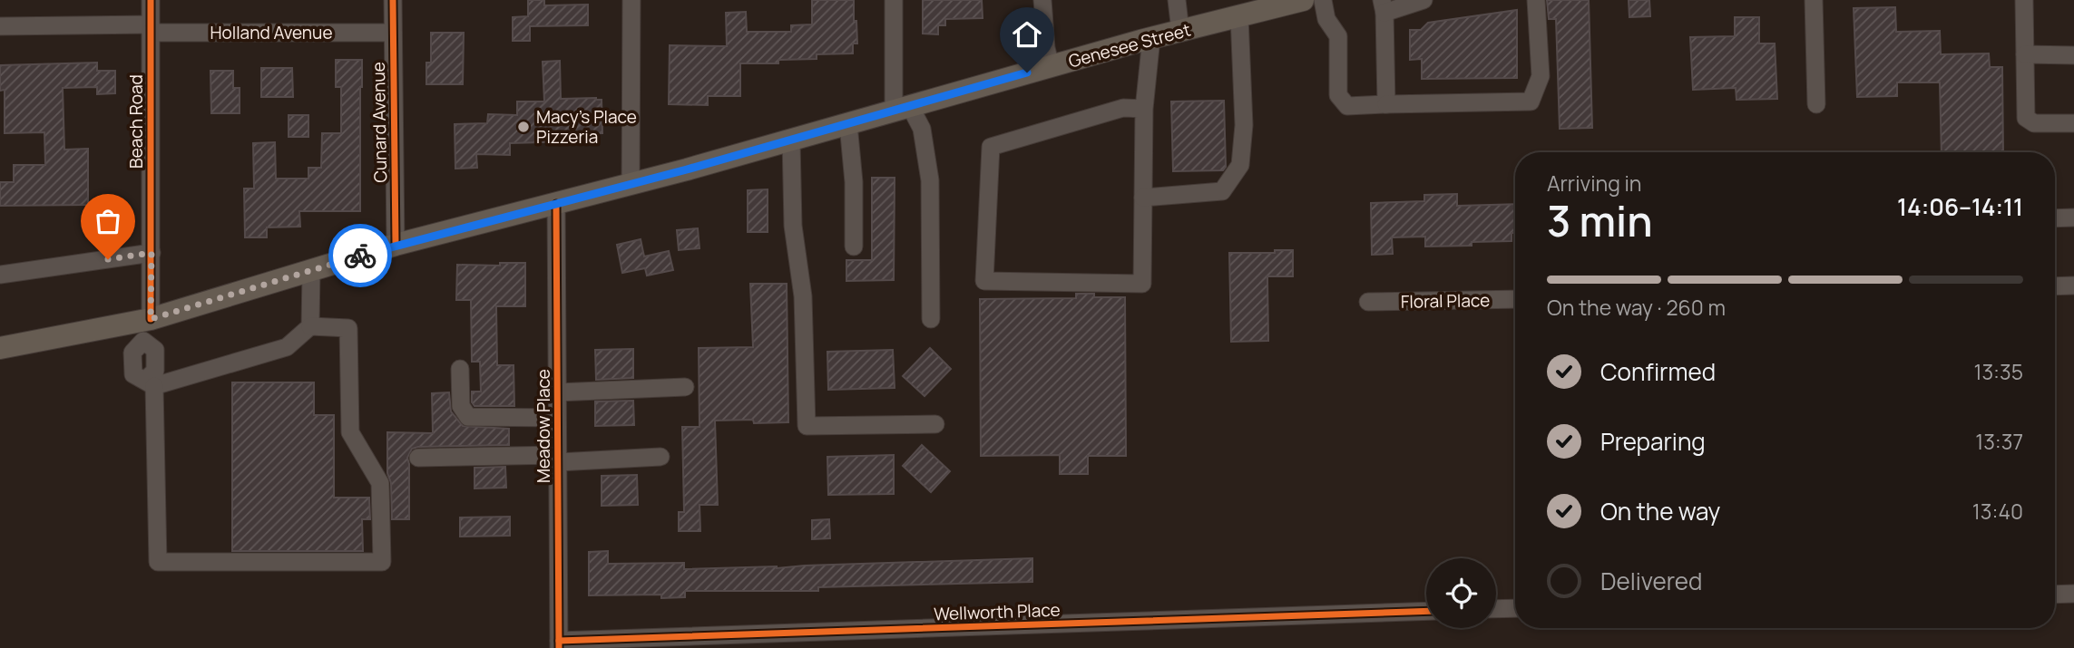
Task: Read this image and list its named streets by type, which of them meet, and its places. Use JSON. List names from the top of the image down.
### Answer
{
  "streets": {
    "main road": ["Genesee Street"],
    "street": [
      "Holland Avenue",
      "Beach Road",
      "Cunard Avenue",
      "Floral Place",
      "Meadow Place",
      "Wellworth Place"
    ]
  },
  "crossings": [
    ["Holland Avenue", "Beach Road"],
    ["Holland Avenue", "Cunard Avenue"],
    ["Genesee Street", "Beach Road"],
    ["Genesee Street", "Cunard Avenue"],
    ["Genesee Street", "Meadow Place"],
    ["Meadow Place", "Wellworth Place"]
  ],
  "places": ["Macy’s Place Pizzeria"],
  "page": {
    "heading": ["3 min", "Arriving in", "14:06–14:11"],
    "bar": "On the way · 260 m",
    "list": [
      ["Confirmed", "13:35"],
      ["Preparing", "13:37"],
      ["On the way", "13:40"],
      "Delivered"
    ]
  }
}
